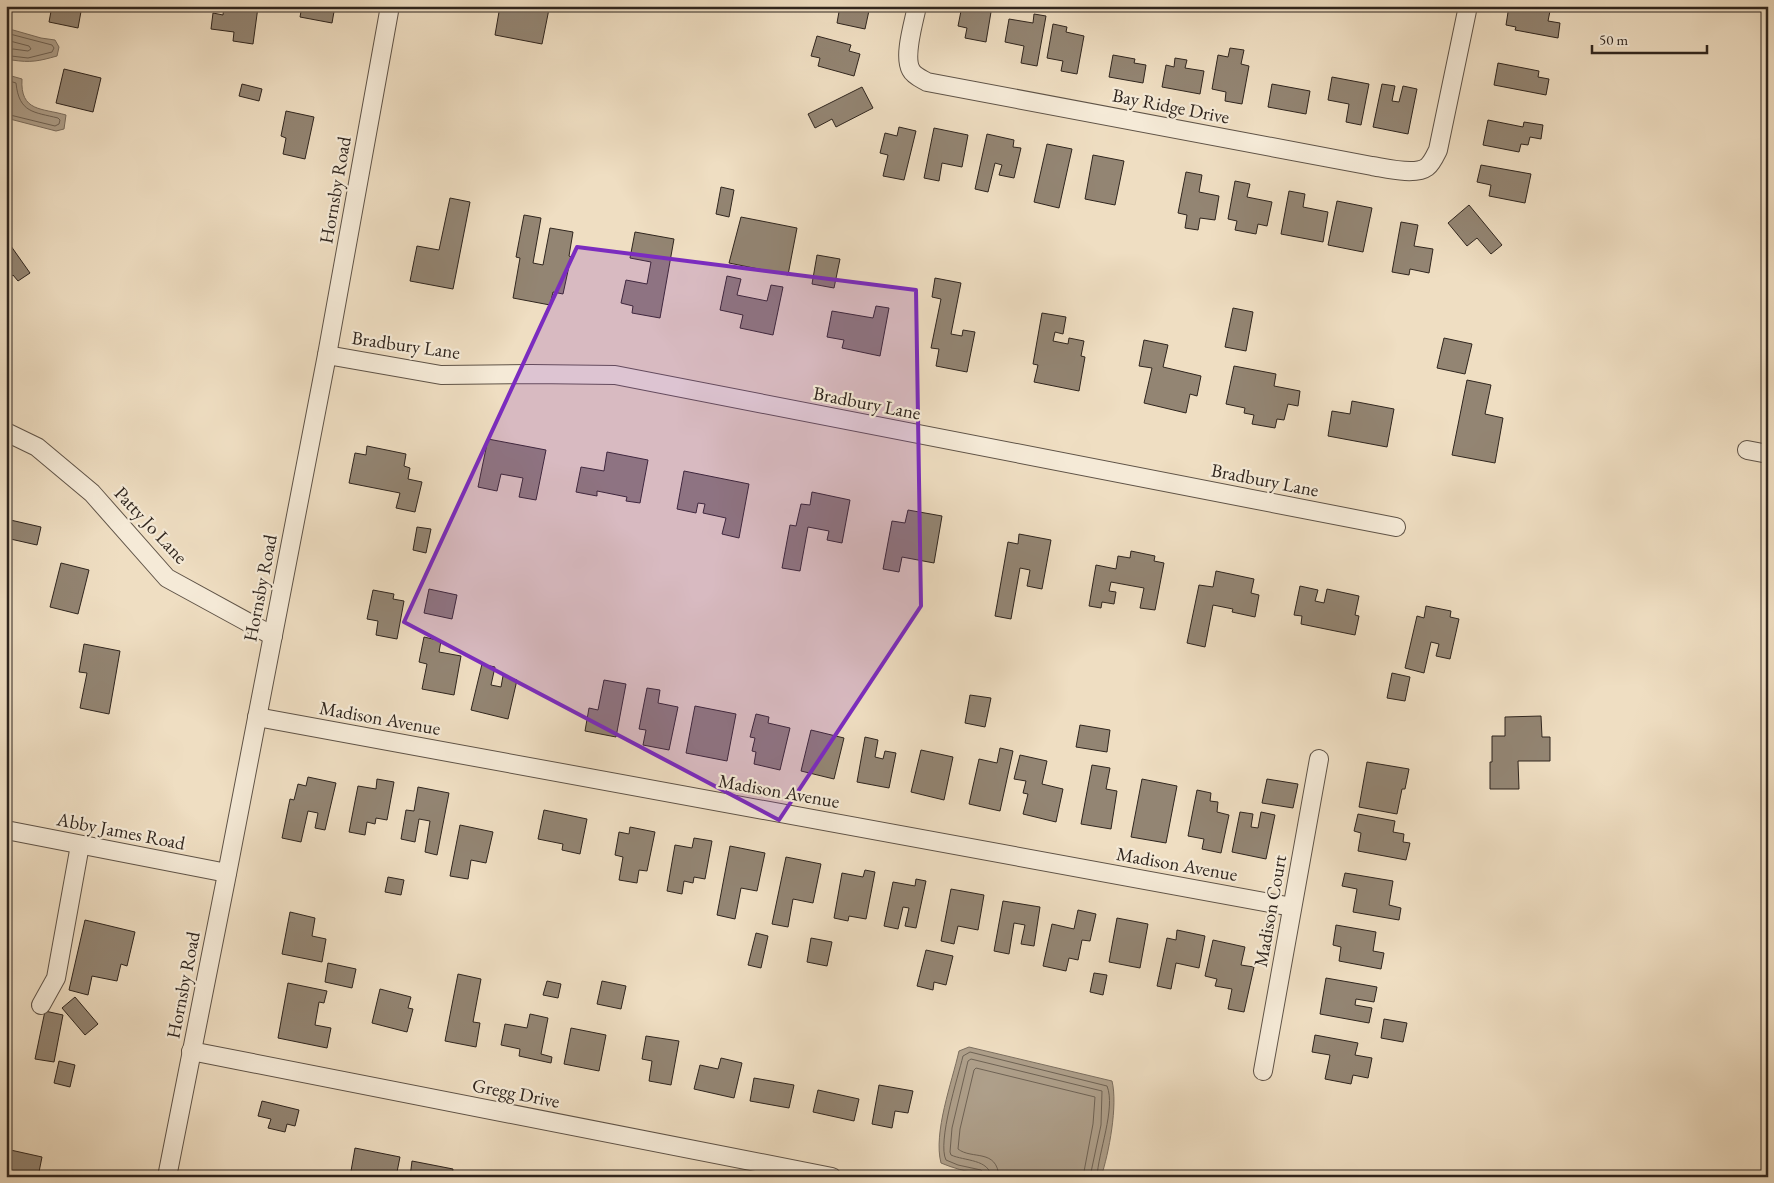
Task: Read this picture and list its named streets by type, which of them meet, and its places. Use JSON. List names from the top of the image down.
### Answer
{
  "streets": {
    "street": [
      "Bay Ridge Drive",
      "Hornsby Road",
      "Bradbury Lane",
      "Patty Jo Lane",
      "Madison Avenue",
      "Abby James Road",
      "Madison Court",
      "Gregg Drive"
    ]
  },
  "crossings": [
    ["Hornsby Road", "Bradbury Lane"],
    ["Hornsby Road", "Patty Jo Lane"],
    ["Hornsby Road", "Madison Avenue"],
    ["Hornsby Road", "Abby James Road"],
    ["Hornsby Road", "Gregg Drive"],
    ["Madison Avenue", "Madison Court"]
  ],
  "scale_bar": "50 m"
}
